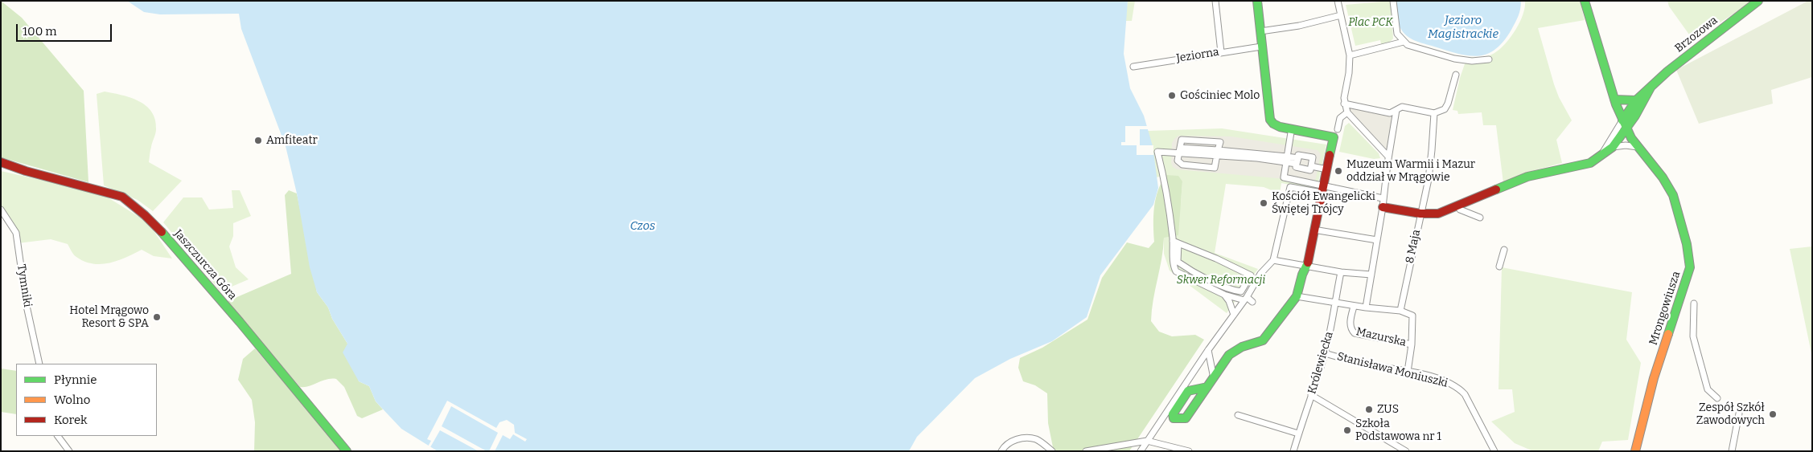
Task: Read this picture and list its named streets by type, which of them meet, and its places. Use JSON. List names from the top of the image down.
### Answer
{
  "streets": {
    "street": [
      "Brzozowa",
      "Jeziorna",
      "8 Maja",
      "Jaszczurcza Góra",
      "Tymniki",
      "Mrongowiusza",
      "Mazurska",
      "Królewiecka",
      "Stanisława Moniuszki"
    ]
  },
  "crossings": [
    ["Brzozowa", "Mrongowiusza"],
    ["Królewiecka", "Stanisława Moniuszki"]
  ],
  "water": ["Jezioro Magistrackie", "Czos"],
  "parks": ["Plac PCK", "Skwer Reformacji"],
  "places": [
    "Gościniec Molo",
    "Amfiteatr",
    "Muzeum Warmii i Mazur oddział w Mrągowie",
    "Kościół Ewangelicki Świętej Trójcy",
    "Hotel Mrągowo Resort & SPA",
    "ZUS",
    "Zespół Szkół Zawodowych",
    "Szkoła Podstawowa nr 1"
  ],
  "legend": ["Płynnie", "Wolno", "Korek"],
  "scale_bar": "100 m"
}
